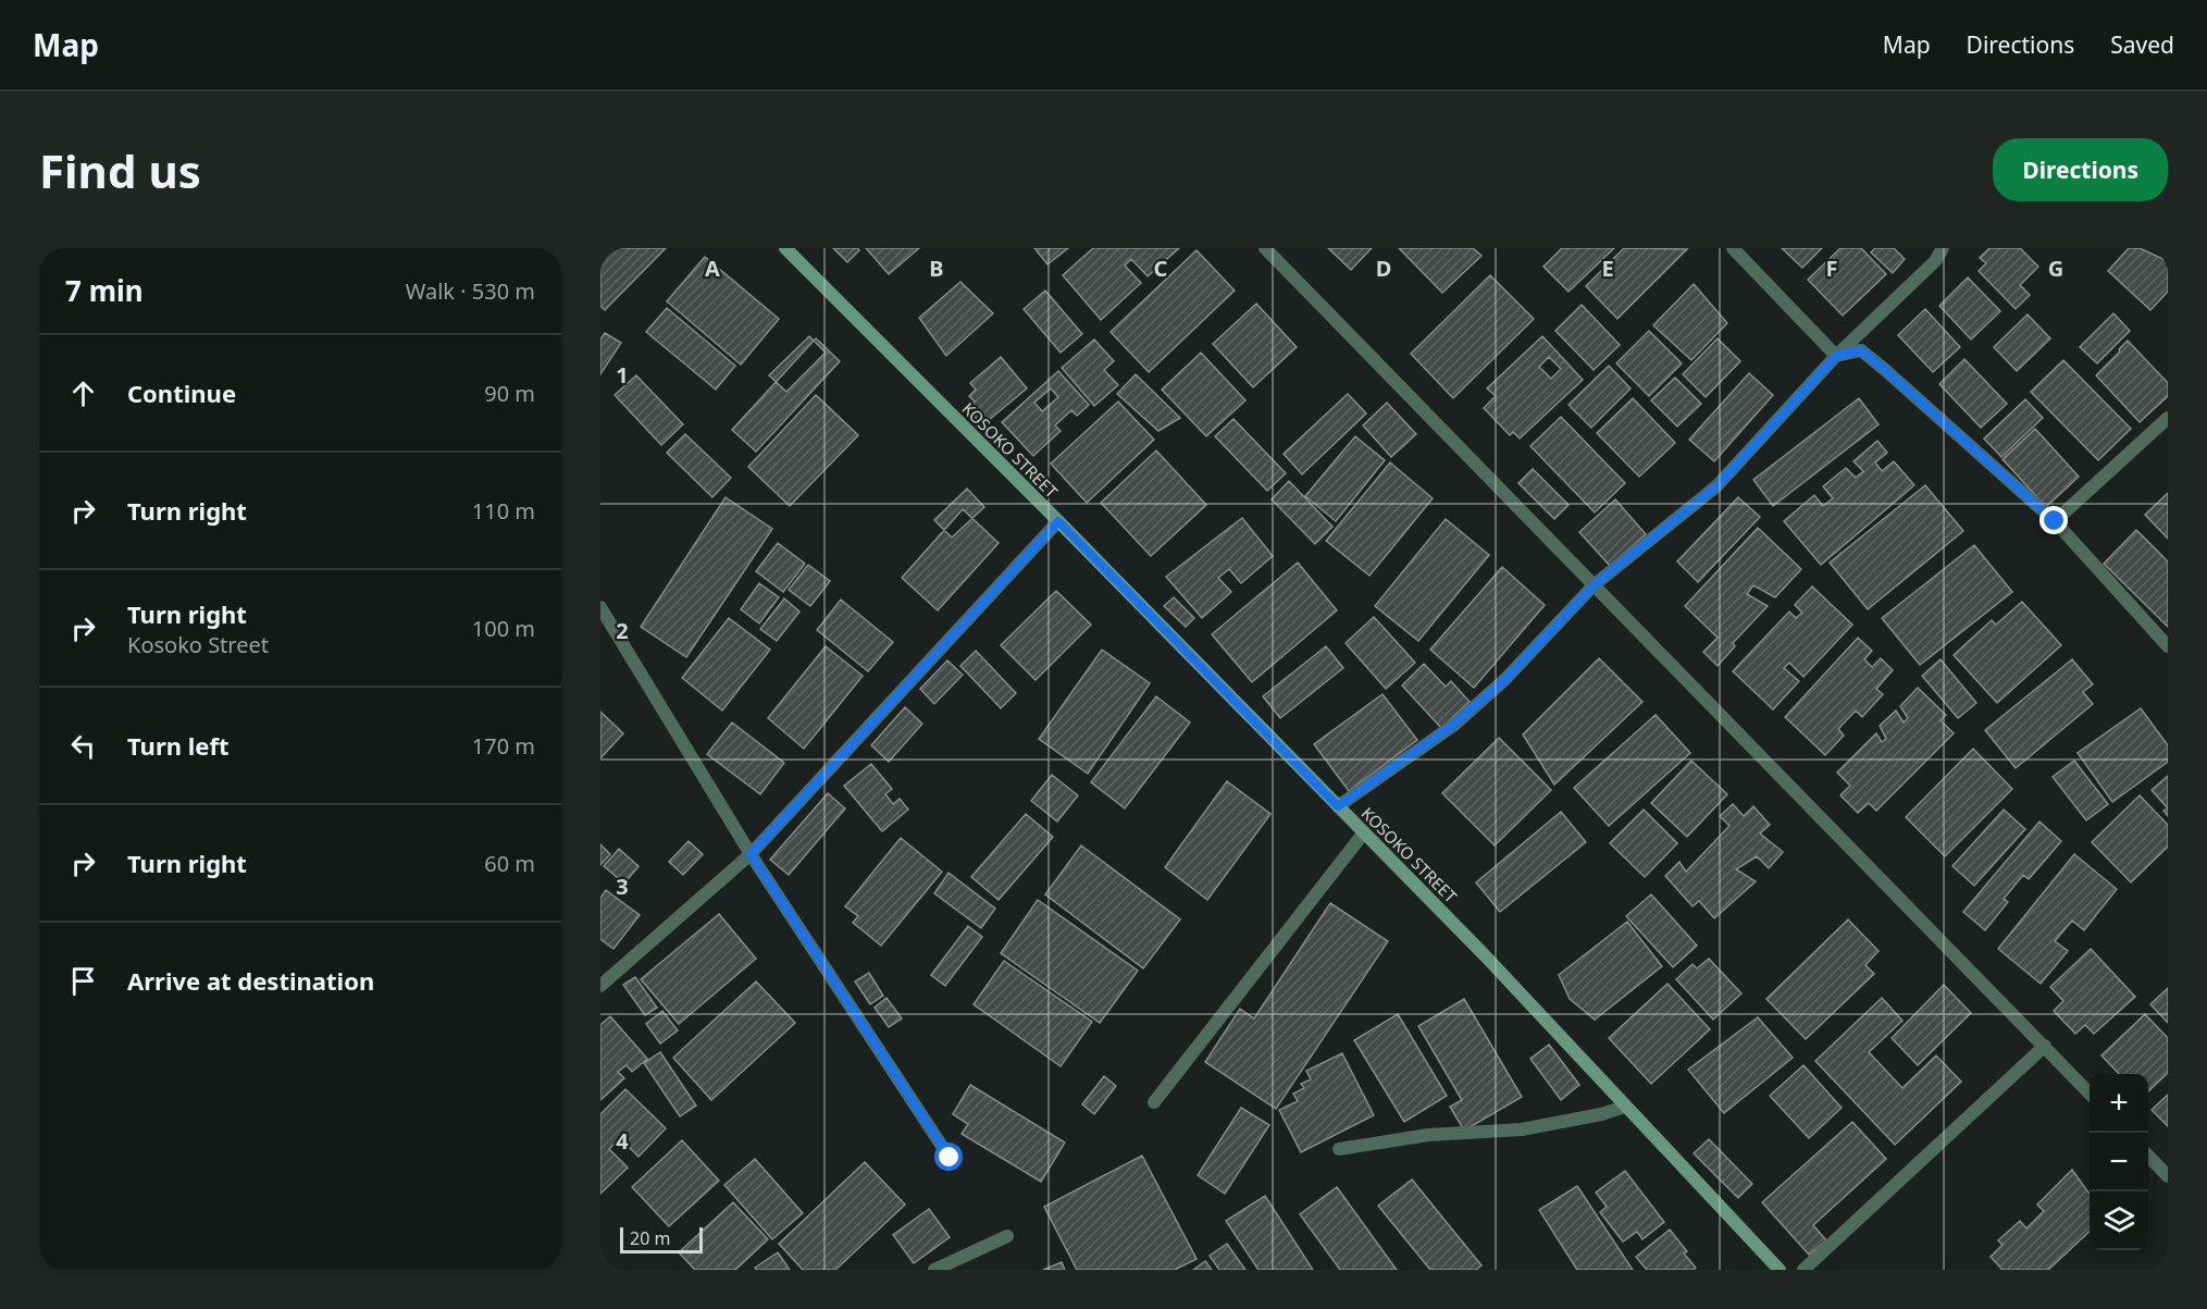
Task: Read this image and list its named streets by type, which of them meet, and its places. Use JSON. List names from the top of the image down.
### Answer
{
  "streets": {
    "street": ["KOSOKO STREET"]
  },
  "scale_bar": "20 m",
  "page": {
    "header": "Map",
    "nav": ["Map", "Directions", "Saved"],
    "buttons": "Directions",
    "title": "Find us",
    "heading": ["7 min", "Walk · 530 m"],
    "list": [
      ["Continue", "90 m"],
      ["Turn right", "110 m"],
      ["Turn right", "Kosoko Street", "100 m"],
      ["Turn left", "170 m"],
      ["Turn right", "60 m"],
      "Arrive at destination"
    ],
    "map_buttons": ["+", "−"],
    "scale": "20 m"
  },
  "grid": {
    "columns": [
      "A",
      "B",
      "C",
      "D",
      "E",
      "F",
      "G"
    ],
    "rows": [
      "1",
      "2",
      "3",
      "4"
    ]
  }
}
